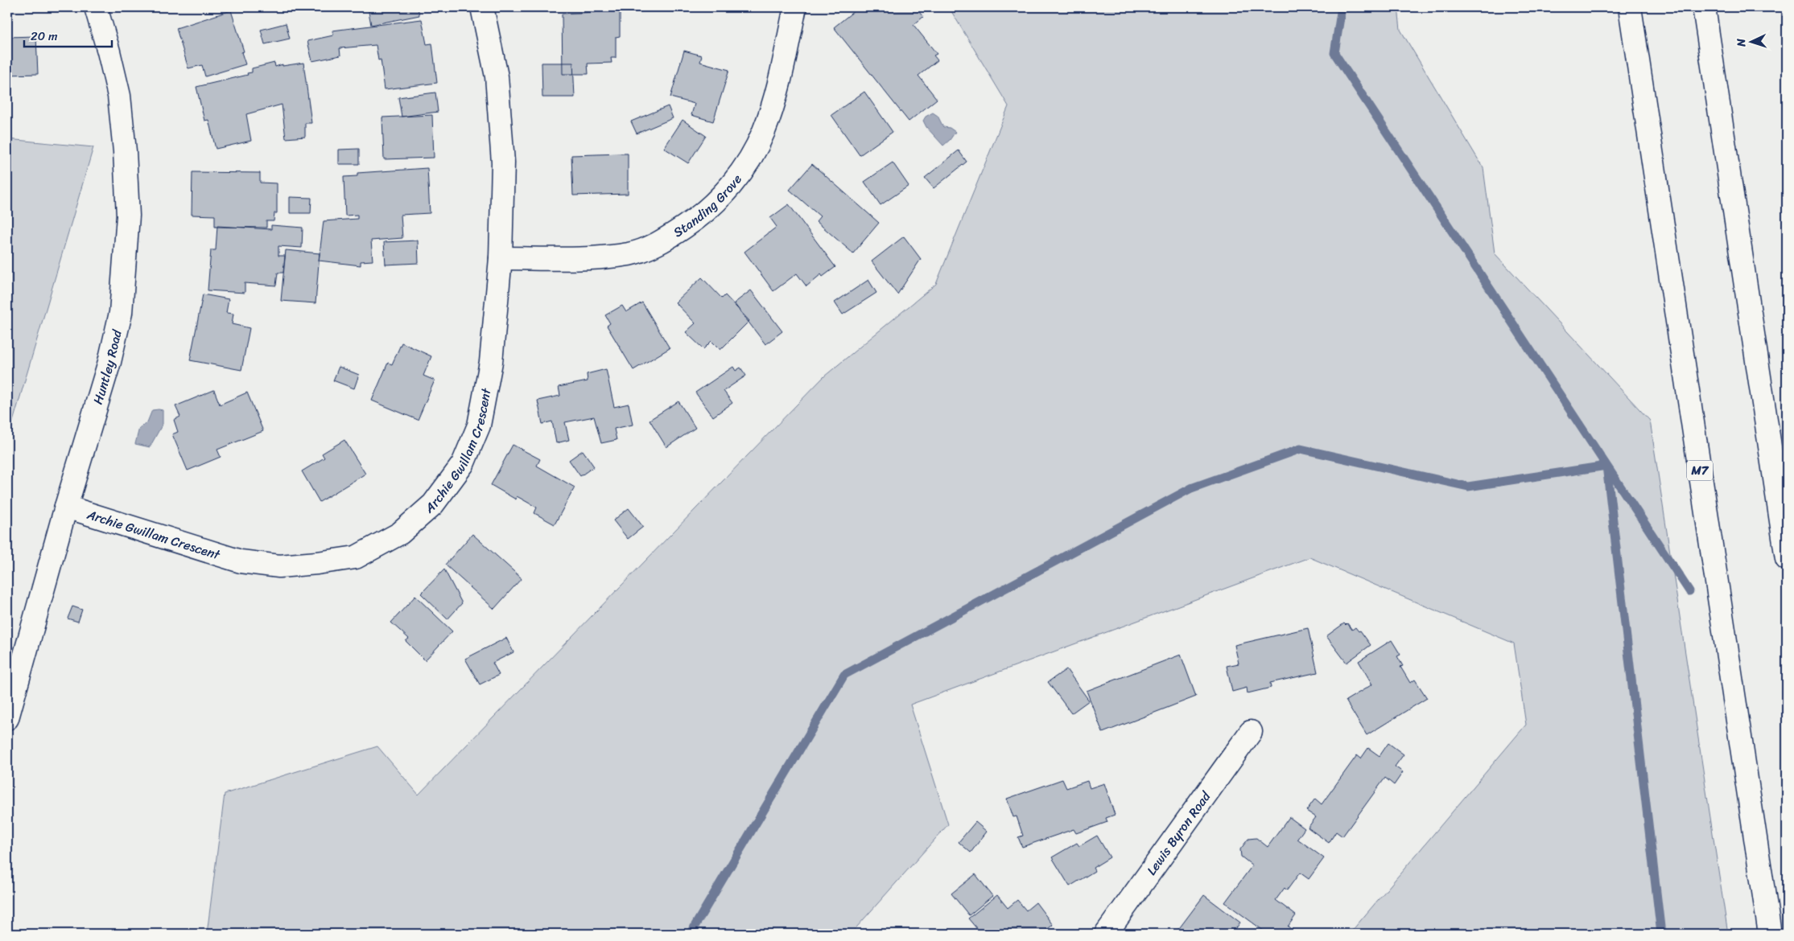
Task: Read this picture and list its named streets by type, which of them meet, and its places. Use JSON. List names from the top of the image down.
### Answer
{
  "streets": {
    "main road": [
      "Standing Grove",
      "Huntley Road",
      "Archie Gwillam Crescent",
      "M7",
      "Lewis Byron Road"
    ]
  },
  "crossings": [
    ["Standing Grove", "Archie Gwillam Crescent"],
    ["Huntley Road", "Archie Gwillam Crescent"]
  ],
  "scale_bar": "20 m",
  "north": "left"
}
